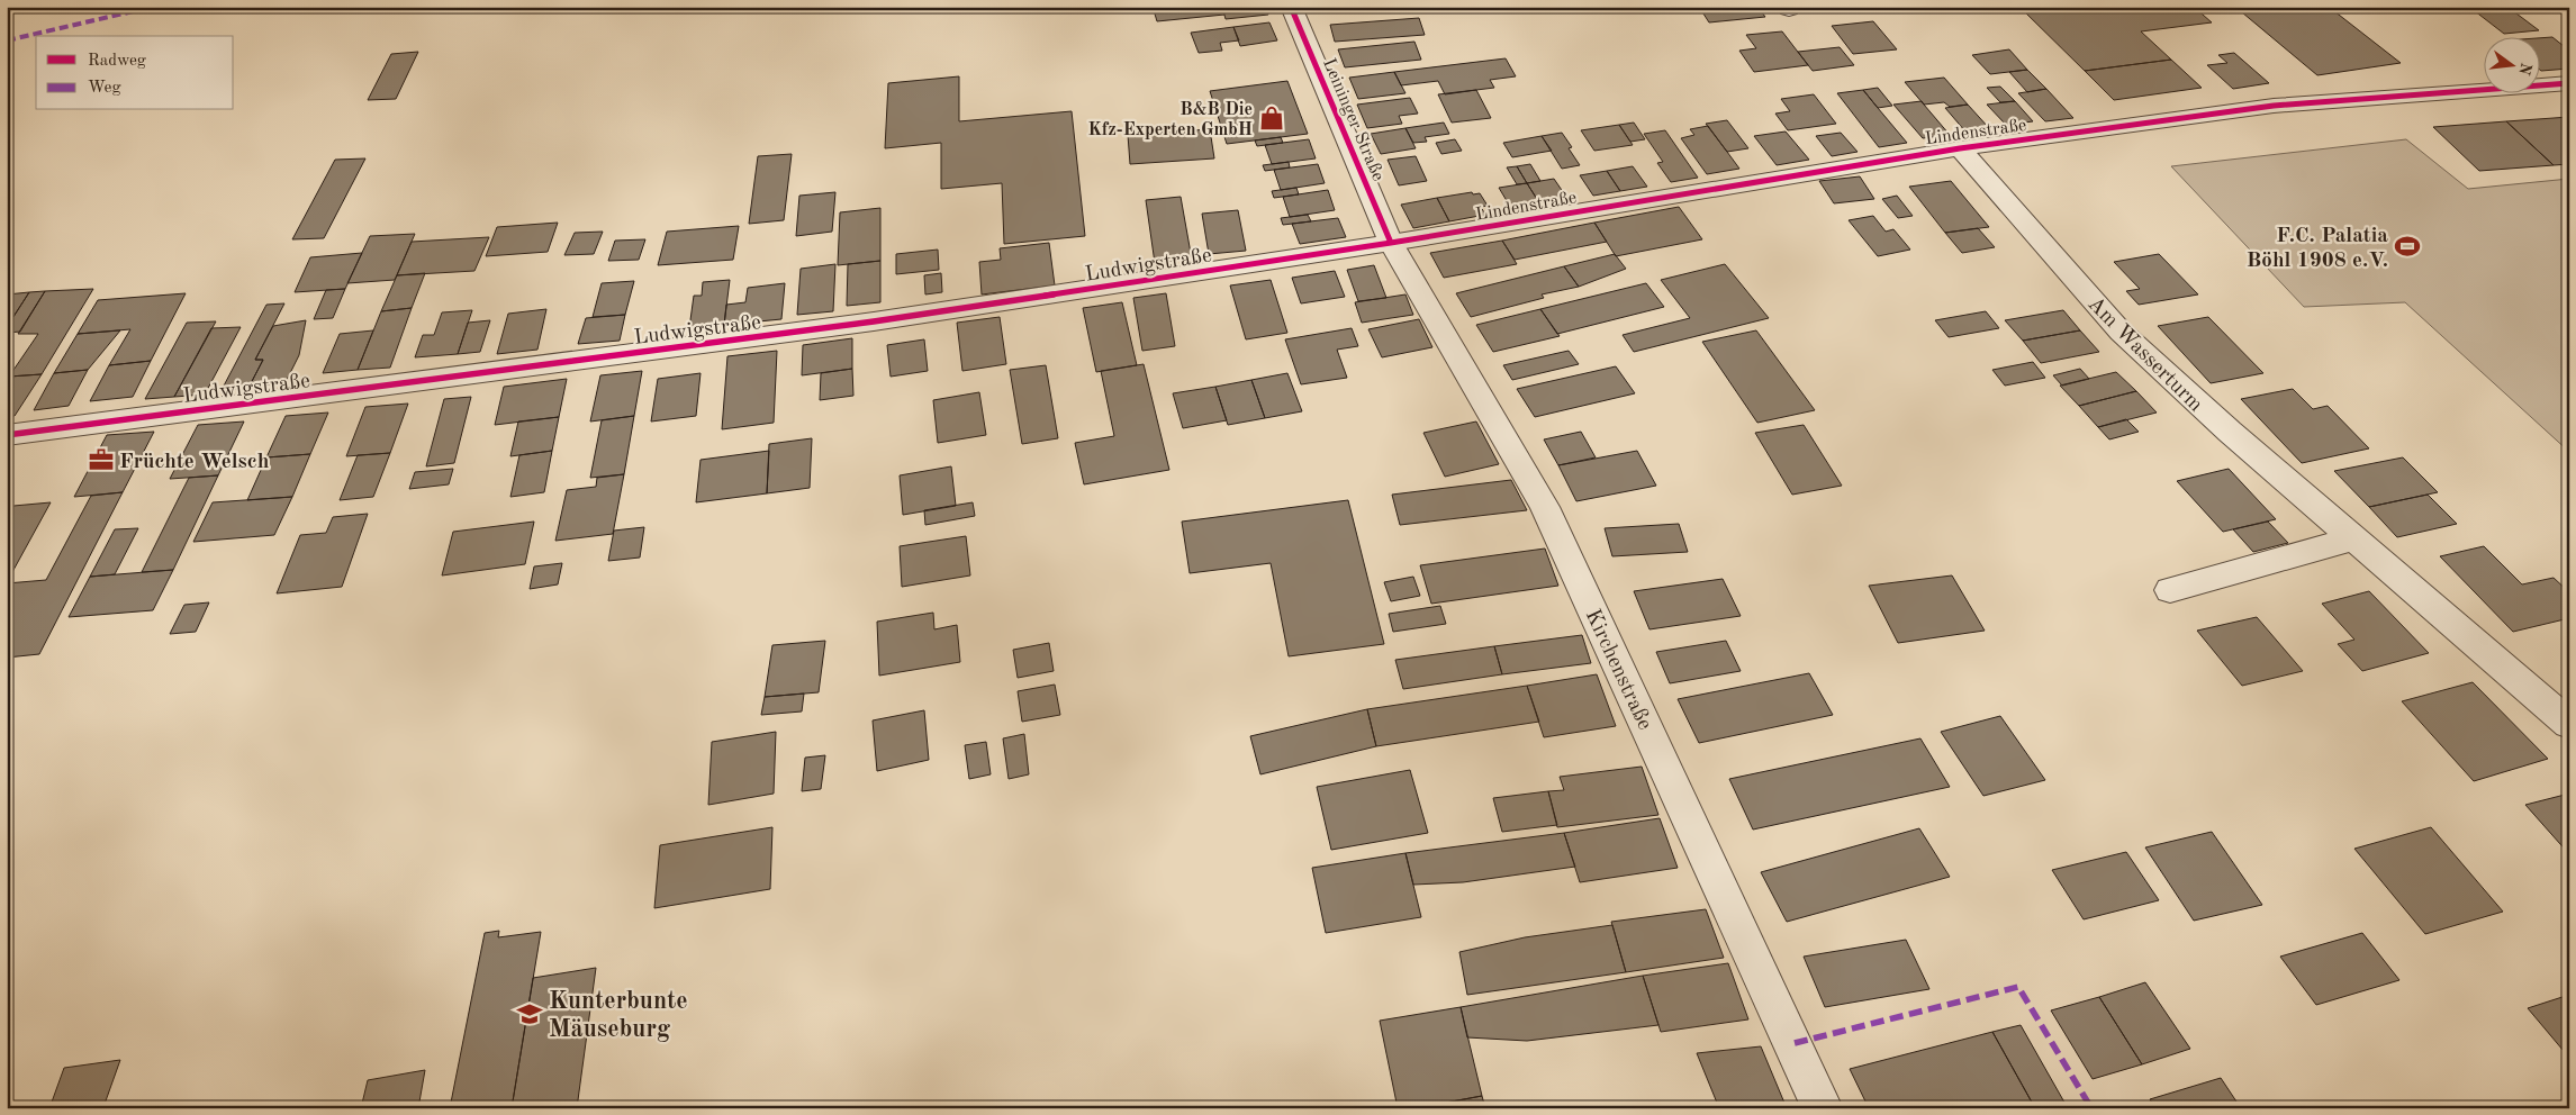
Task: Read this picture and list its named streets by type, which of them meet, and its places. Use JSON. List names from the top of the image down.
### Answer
{
  "streets": {
    "street": [
      "Leininger Straße",
      "Lindenstraße",
      "Ludwigstraße",
      "Am Wasserturm",
      "Kirchenstraße"
    ]
  },
  "crossings": [
    ["Leininger Straße", "Lindenstraße"],
    ["Leininger Straße", "Ludwigstraße"],
    ["Leininger Straße", "Kirchenstraße"],
    ["Lindenstraße", "Ludwigstraße"],
    ["Lindenstraße", "Am Wasserturm"],
    ["Lindenstraße", "Kirchenstraße"],
    ["Ludwigstraße", "Kirchenstraße"]
  ],
  "places": {
    "shop": ["B&B Die Kfz-Experten GmbH"],
    "sports": ["F.C. Palatia Böhl 1908 e.V."],
    "office": ["Früchte Welsch"],
    "school or university": ["Kunterbunte Mäuseburg"]
  },
  "legend": ["Radweg", "Weg"],
  "north": "right"
}
